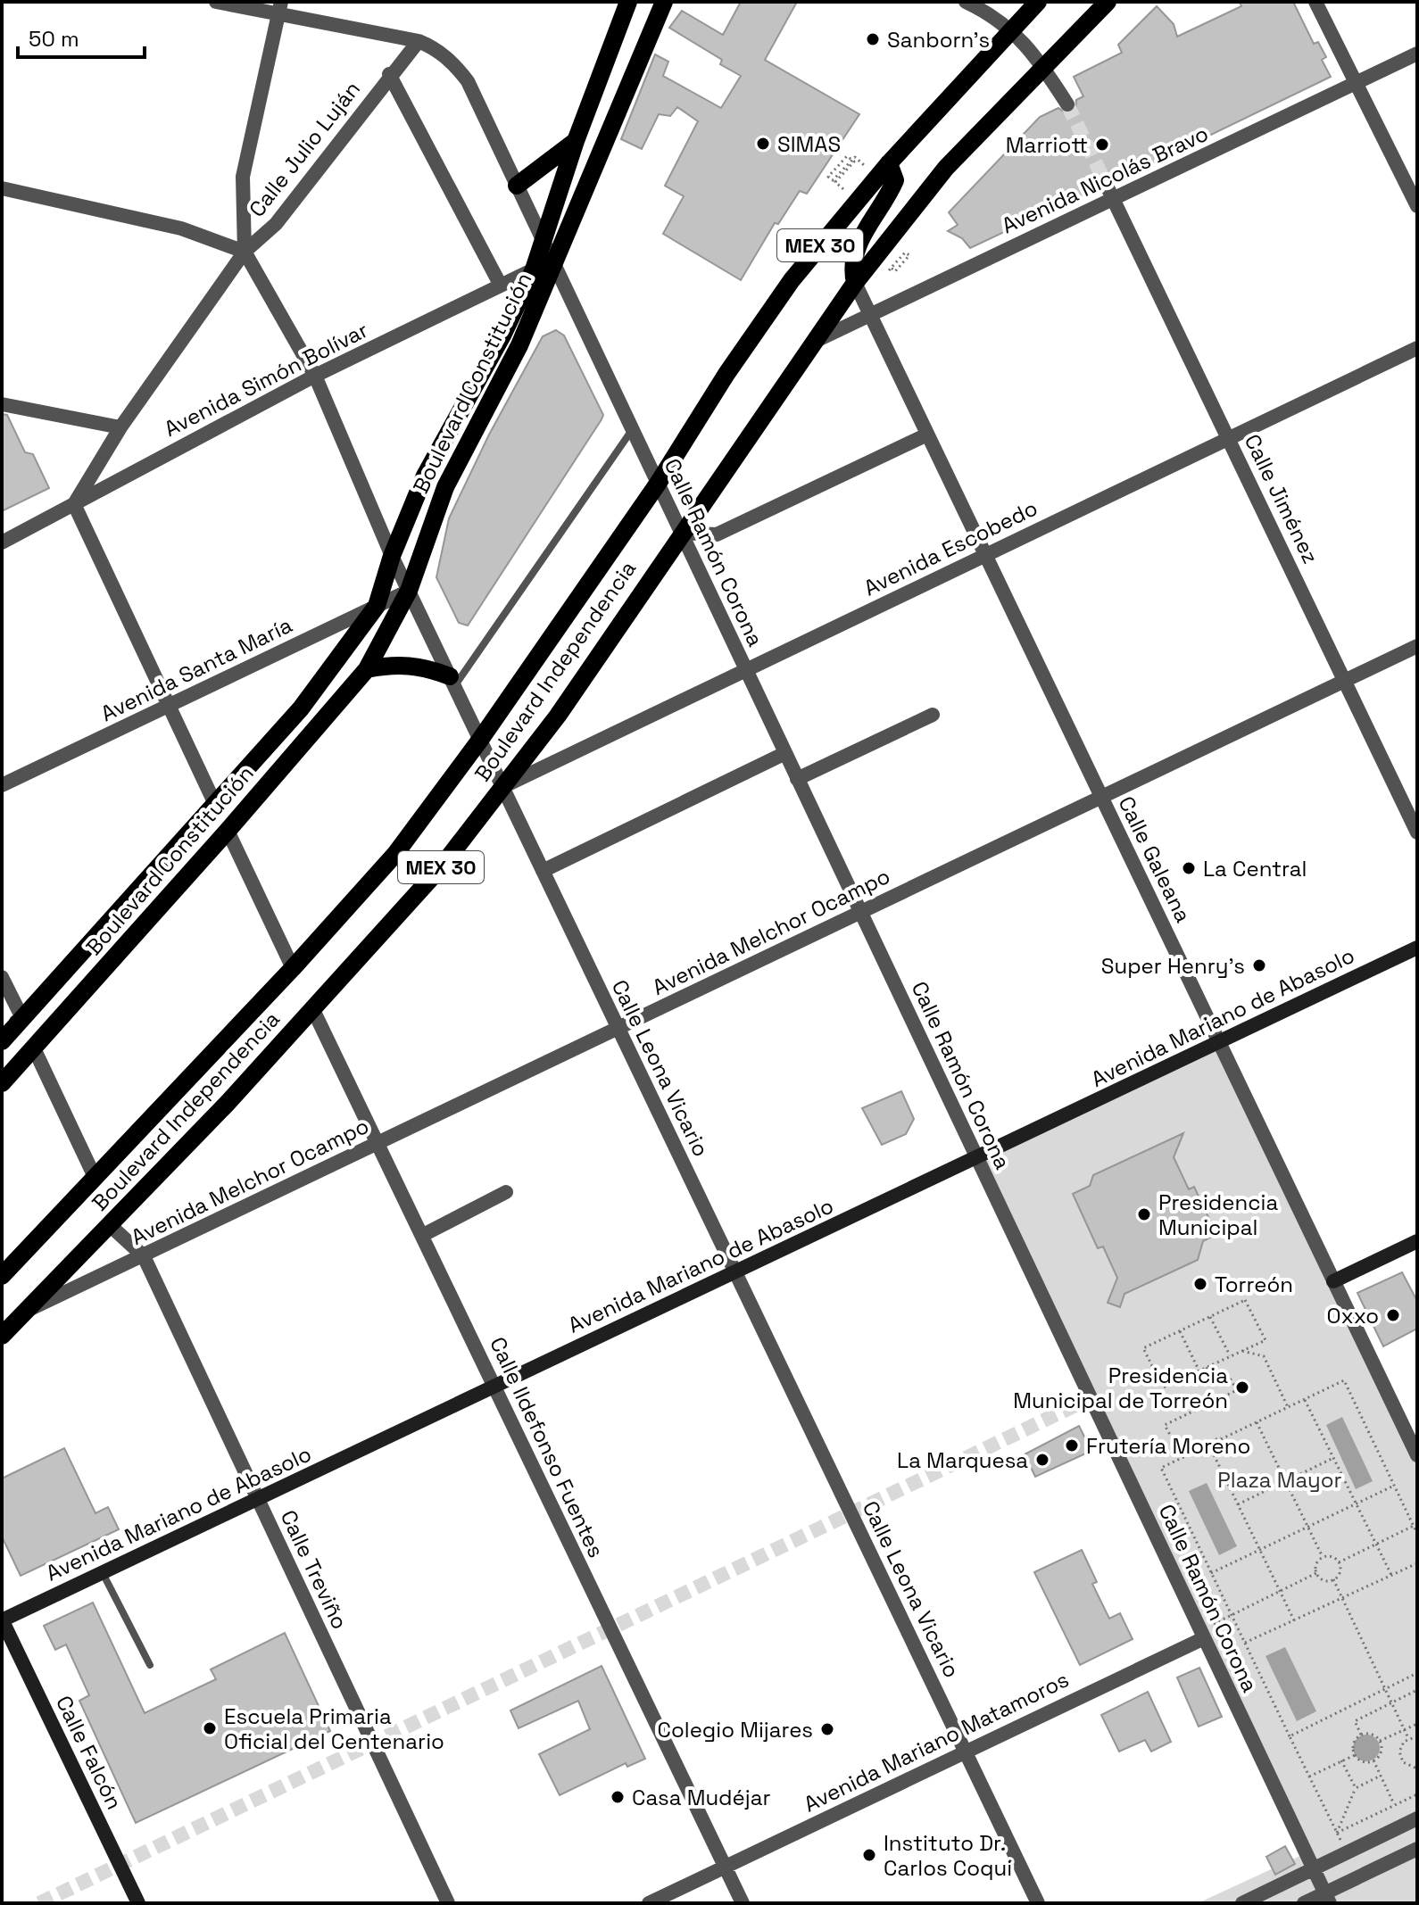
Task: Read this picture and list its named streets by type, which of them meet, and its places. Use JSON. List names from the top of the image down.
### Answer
{
  "streets": {
    "main road": ["MEX 30", "Boulevard Constitución", "Boulevard Independencia"],
    "street": [
      "Calle Julio Luján",
      "Avenida Nicolás Bravo",
      "Avenida Simón Bolívar",
      "Calle Jiménez",
      "Avenida Escobedo",
      "Calle Ramón Corona",
      "Avenida Santa María",
      "Calle Galeana",
      "Avenida Melchor Ocampo",
      "Avenida Mariano de Abasolo",
      "Calle Leona Vicario",
      "Calle Ildefonso Fuentes",
      "Calle Treviño",
      "Avenida Mariano Matamoros",
      "Calle Falcón"
    ]
  },
  "crossings": [
    ["Calle Julio Luján", "Avenida Simón Bolívar"],
    ["Calle Julio Luján", "Calle Ramón Corona"],
    ["Calle Julio Luján", "Calle Leona Vicario"],
    ["Avenida Nicolás Bravo", "Calle Jiménez"],
    ["Avenida Nicolás Bravo", "Boulevard Independencia"],
    ["Avenida Nicolás Bravo", "Calle Galeana"],
    ["Avenida Simón Bolívar", "Boulevard Constitución"],
    ["Avenida Simón Bolívar", "Calle Ramón Corona"],
    ["Avenida Simón Bolívar", "Calle Leona Vicario"],
    ["Boulevard Constitución", "Calle Ramón Corona"],
    ["Boulevard Constitución", "Avenida Santa María"],
    ["Boulevard Constitución", "Calle Leona Vicario"],
    ["Calle Jiménez", "Avenida Escobedo"],
    ["Calle Jiménez", "Avenida Melchor Ocampo"],
    ["Avenida Escobedo", "Calle Ramón Corona"],
    ["Avenida Escobedo", "Boulevard Independencia"],
    ["Avenida Escobedo", "Calle Galeana"],
    ["Avenida Escobedo", "Calle Leona Vicario"],
    ["Calle Ramón Corona", "Boulevard Independencia"],
    ["Calle Ramón Corona", "Avenida Melchor Ocampo"],
    ["Calle Ramón Corona", "Avenida Mariano de Abasolo"],
    ["Calle Ramón Corona", "Avenida Mariano Matamoros"],
    ["Avenida Santa María", "Calle Leona Vicario"],
    ["Boulevard Independencia", "Calle Galeana"],
    ["Boulevard Independencia", "Avenida Melchor Ocampo"],
    ["Boulevard Independencia", "Calle Leona Vicario"],
    ["Boulevard Independencia", "Calle Ildefonso Fuentes"],
    ["Boulevard Independencia", "Calle Treviño"],
    ["Calle Galeana", "Avenida Melchor Ocampo"],
    ["Calle Galeana", "Avenida Mariano de Abasolo"],
    ["Avenida Melchor Ocampo", "Calle Leona Vicario"],
    ["Avenida Melchor Ocampo", "Calle Ildefonso Fuentes"],
    ["Avenida Melchor Ocampo", "Calle Treviño"],
    ["Avenida Mariano de Abasolo", "Calle Leona Vicario"],
    ["Avenida Mariano de Abasolo", "Calle Ildefonso Fuentes"],
    ["Avenida Mariano de Abasolo", "Calle Treviño"],
    ["Avenida Mariano de Abasolo", "Calle Falcón"],
    ["Calle Leona Vicario", "Avenida Mariano Matamoros"],
    ["Calle Ildefonso Fuentes", "Avenida Mariano Matamoros"]
  ],
  "parks": ["Plaza Mayor"],
  "places": [
    "Sanborn's",
    "SIMAS",
    "Marriott",
    "La Central",
    "Super Henry's",
    "Presidencia Municipal",
    "Torreón",
    "Oxxo",
    "Presidencia Municipal de Torreón",
    "Frutería Moreno",
    "La Marquesa",
    "Escuela Primaria Oficial del Centenario",
    "Colegio Mijares",
    "Casa Mudéjar",
    "Instituto Dr. Carlos Coqui"
  ],
  "scale_bar": "50 m"
}
